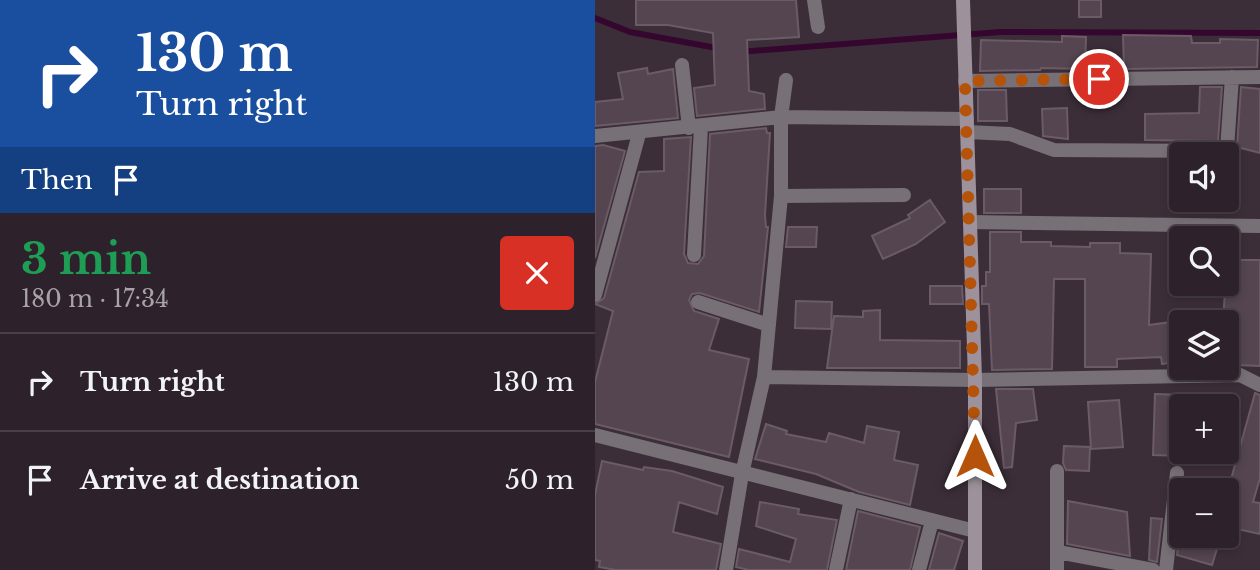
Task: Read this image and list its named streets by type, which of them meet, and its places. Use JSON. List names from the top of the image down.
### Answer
{
  "page": {
    "turn": ["130 m", "Turn right"],
    "map_buttons": ["+", "−"],
    "then": "Then",
    "heading": ["3 min", "180 m · 17:34"],
    "list": [
      {
        "name": "Turn right",
        "value": "130 m"
      },
      {
        "name": "Arrive at destination",
        "value": "50 m"
      }
    ]
  }
}
